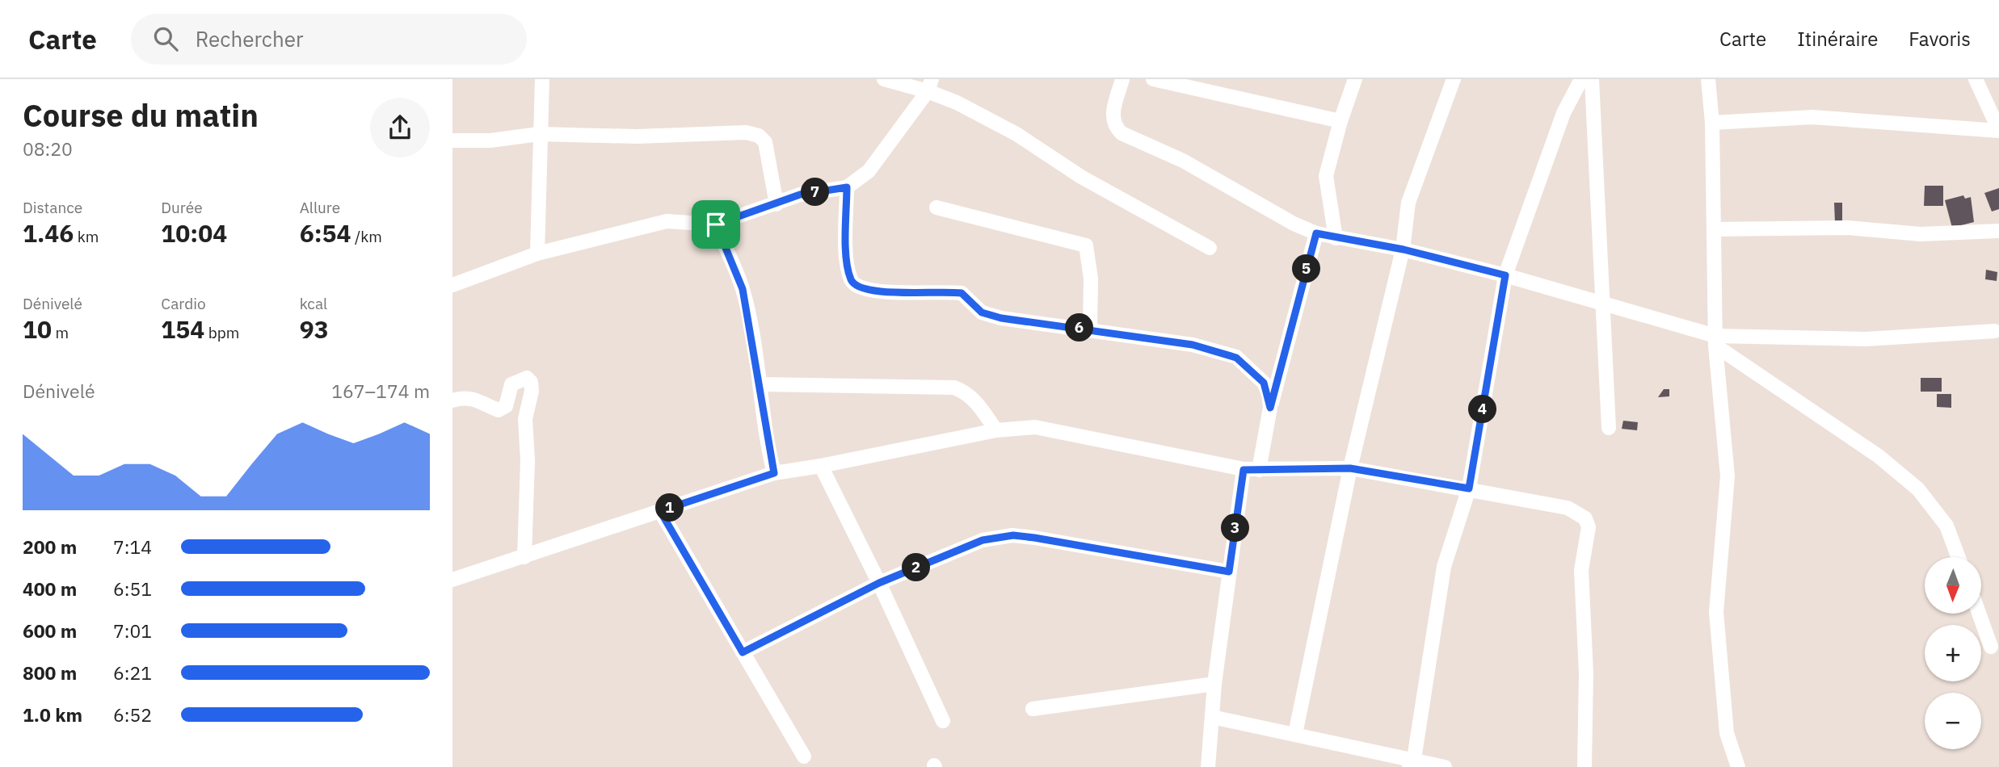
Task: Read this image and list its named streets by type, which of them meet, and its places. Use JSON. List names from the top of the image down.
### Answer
{
  "north": "bottom",
  "page": {
    "header": "Carte",
    "search": "Rechercher",
    "nav": ["Carte", "Itinéraire", "Favoris"],
    "heading": ["Course du matin", "08:20"],
    "stats": [
      ["Distance", "1.46 km"],
      ["Durée", "10:04"],
      ["Allure", "6:54 /km"],
      ["Dénivelé", "10 m"],
      ["Cardio", "154 bpm"],
      ["kcal", "93"]
    ],
    "pins": [
      "7",
      "5",
      "6",
      "4",
      "1",
      "3",
      "2"
    ],
    "chart": ["Dénivelé", "167–174 m"],
    "list": [
      {
        "name": "200 m",
        "note": "7:14"
      },
      {
        "name": "400 m",
        "note": "6:51"
      },
      {
        "name": "600 m",
        "note": "7:01"
      },
      {
        "name": "800 m",
        "note": "6:21"
      },
      {
        "name": "1.0 km",
        "note": "6:52"
      }
    ],
    "map_buttons": ["+", "−"]
  }
}
